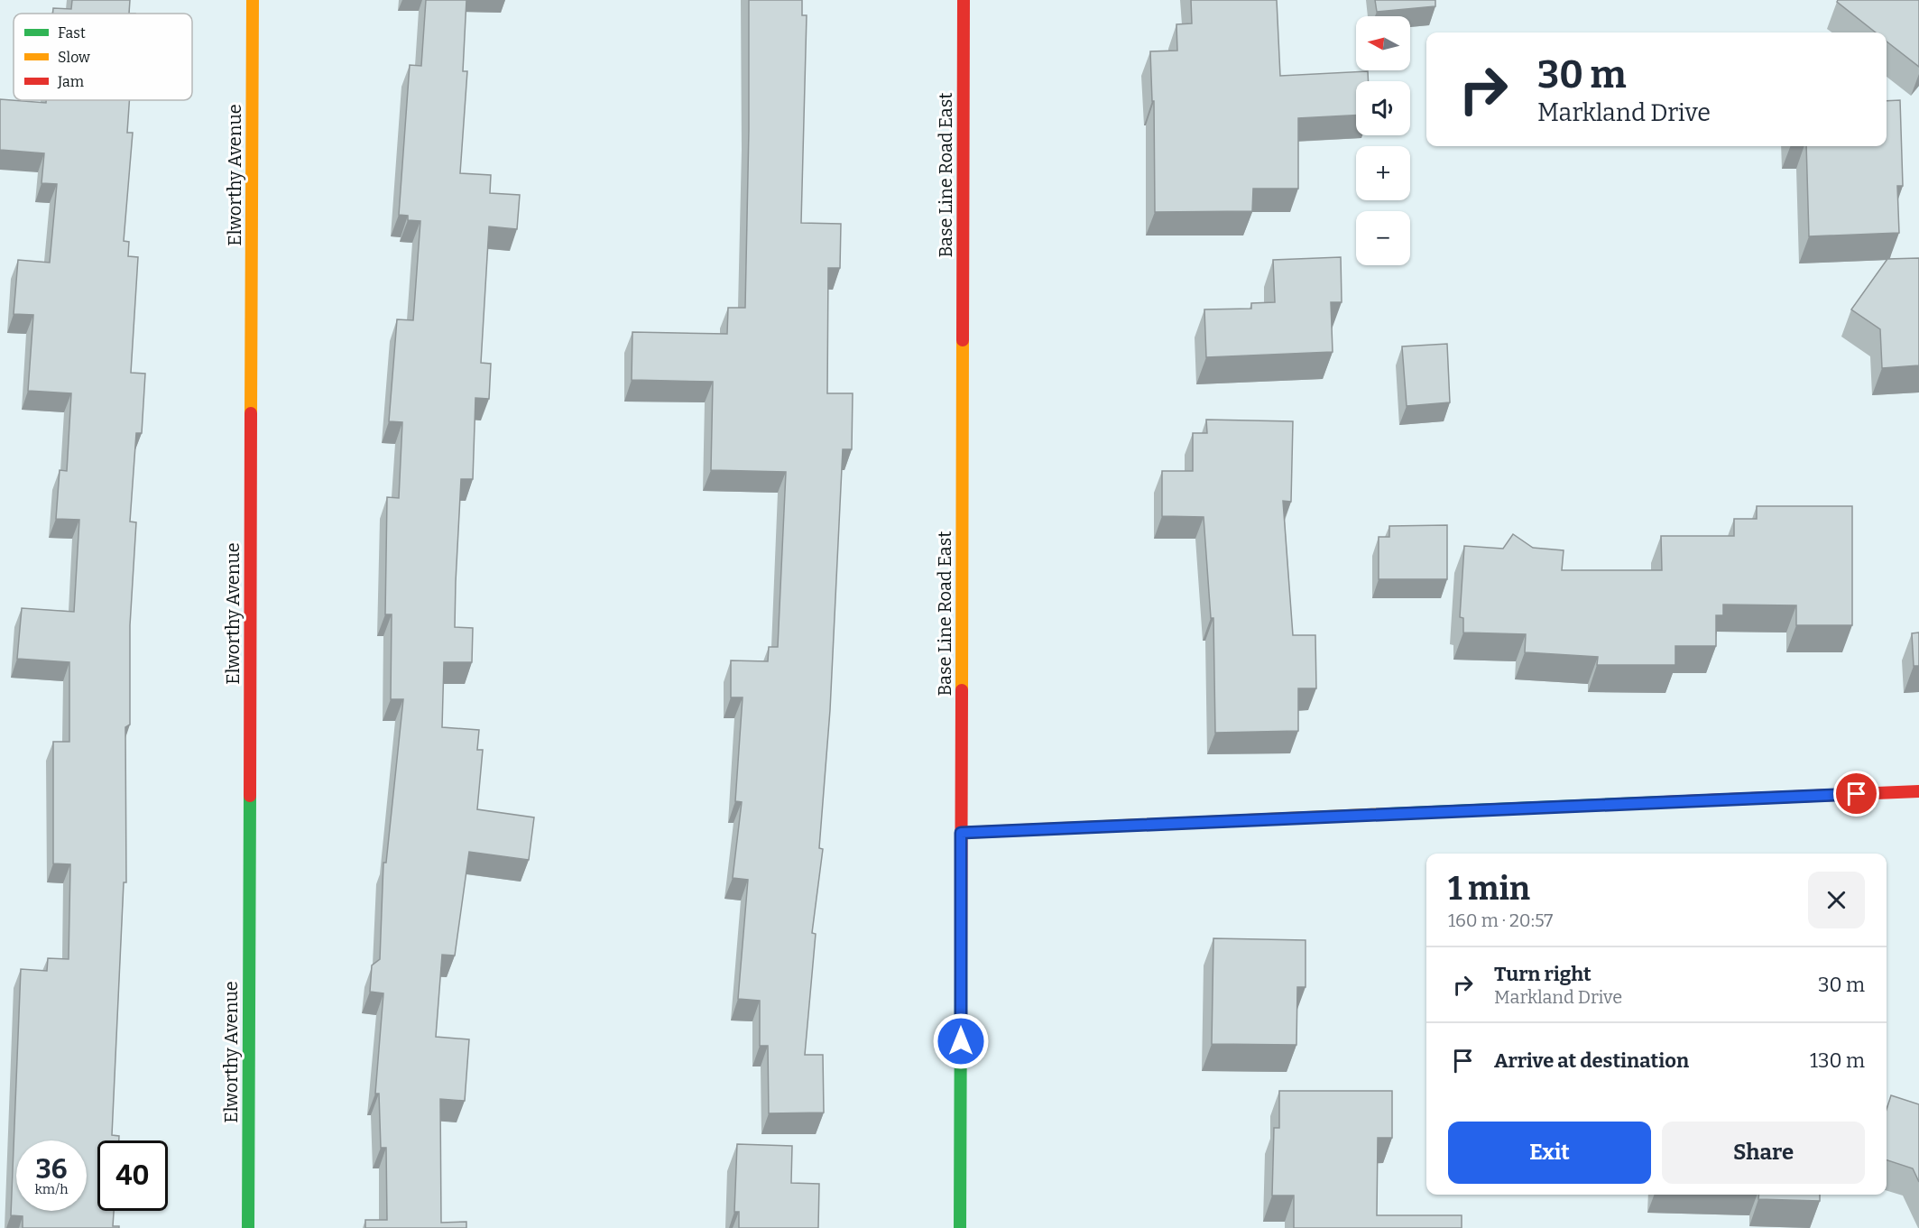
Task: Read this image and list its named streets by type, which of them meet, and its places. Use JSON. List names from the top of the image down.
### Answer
{
  "streets": {
    "street": ["Elworthy Avenue", "Base Line Road East"]
  },
  "legend": ["Fast", "Slow", "Jam"],
  "north": "left",
  "page": {
    "map_buttons": ["+", "−"],
    "turn": ["30 m", "Markland Drive"],
    "heading": ["1 min", "160 m · 20:57"],
    "list": [
      {
        "name": "Turn right",
        "note": "Markland Drive",
        "value": "30 m"
      },
      {
        "name": "Arrive at destination",
        "value": "130 m"
      }
    ],
    "buttons": ["Exit", "Share"],
    "speed": "36 km/h",
    "limit": "40"
  }
}
